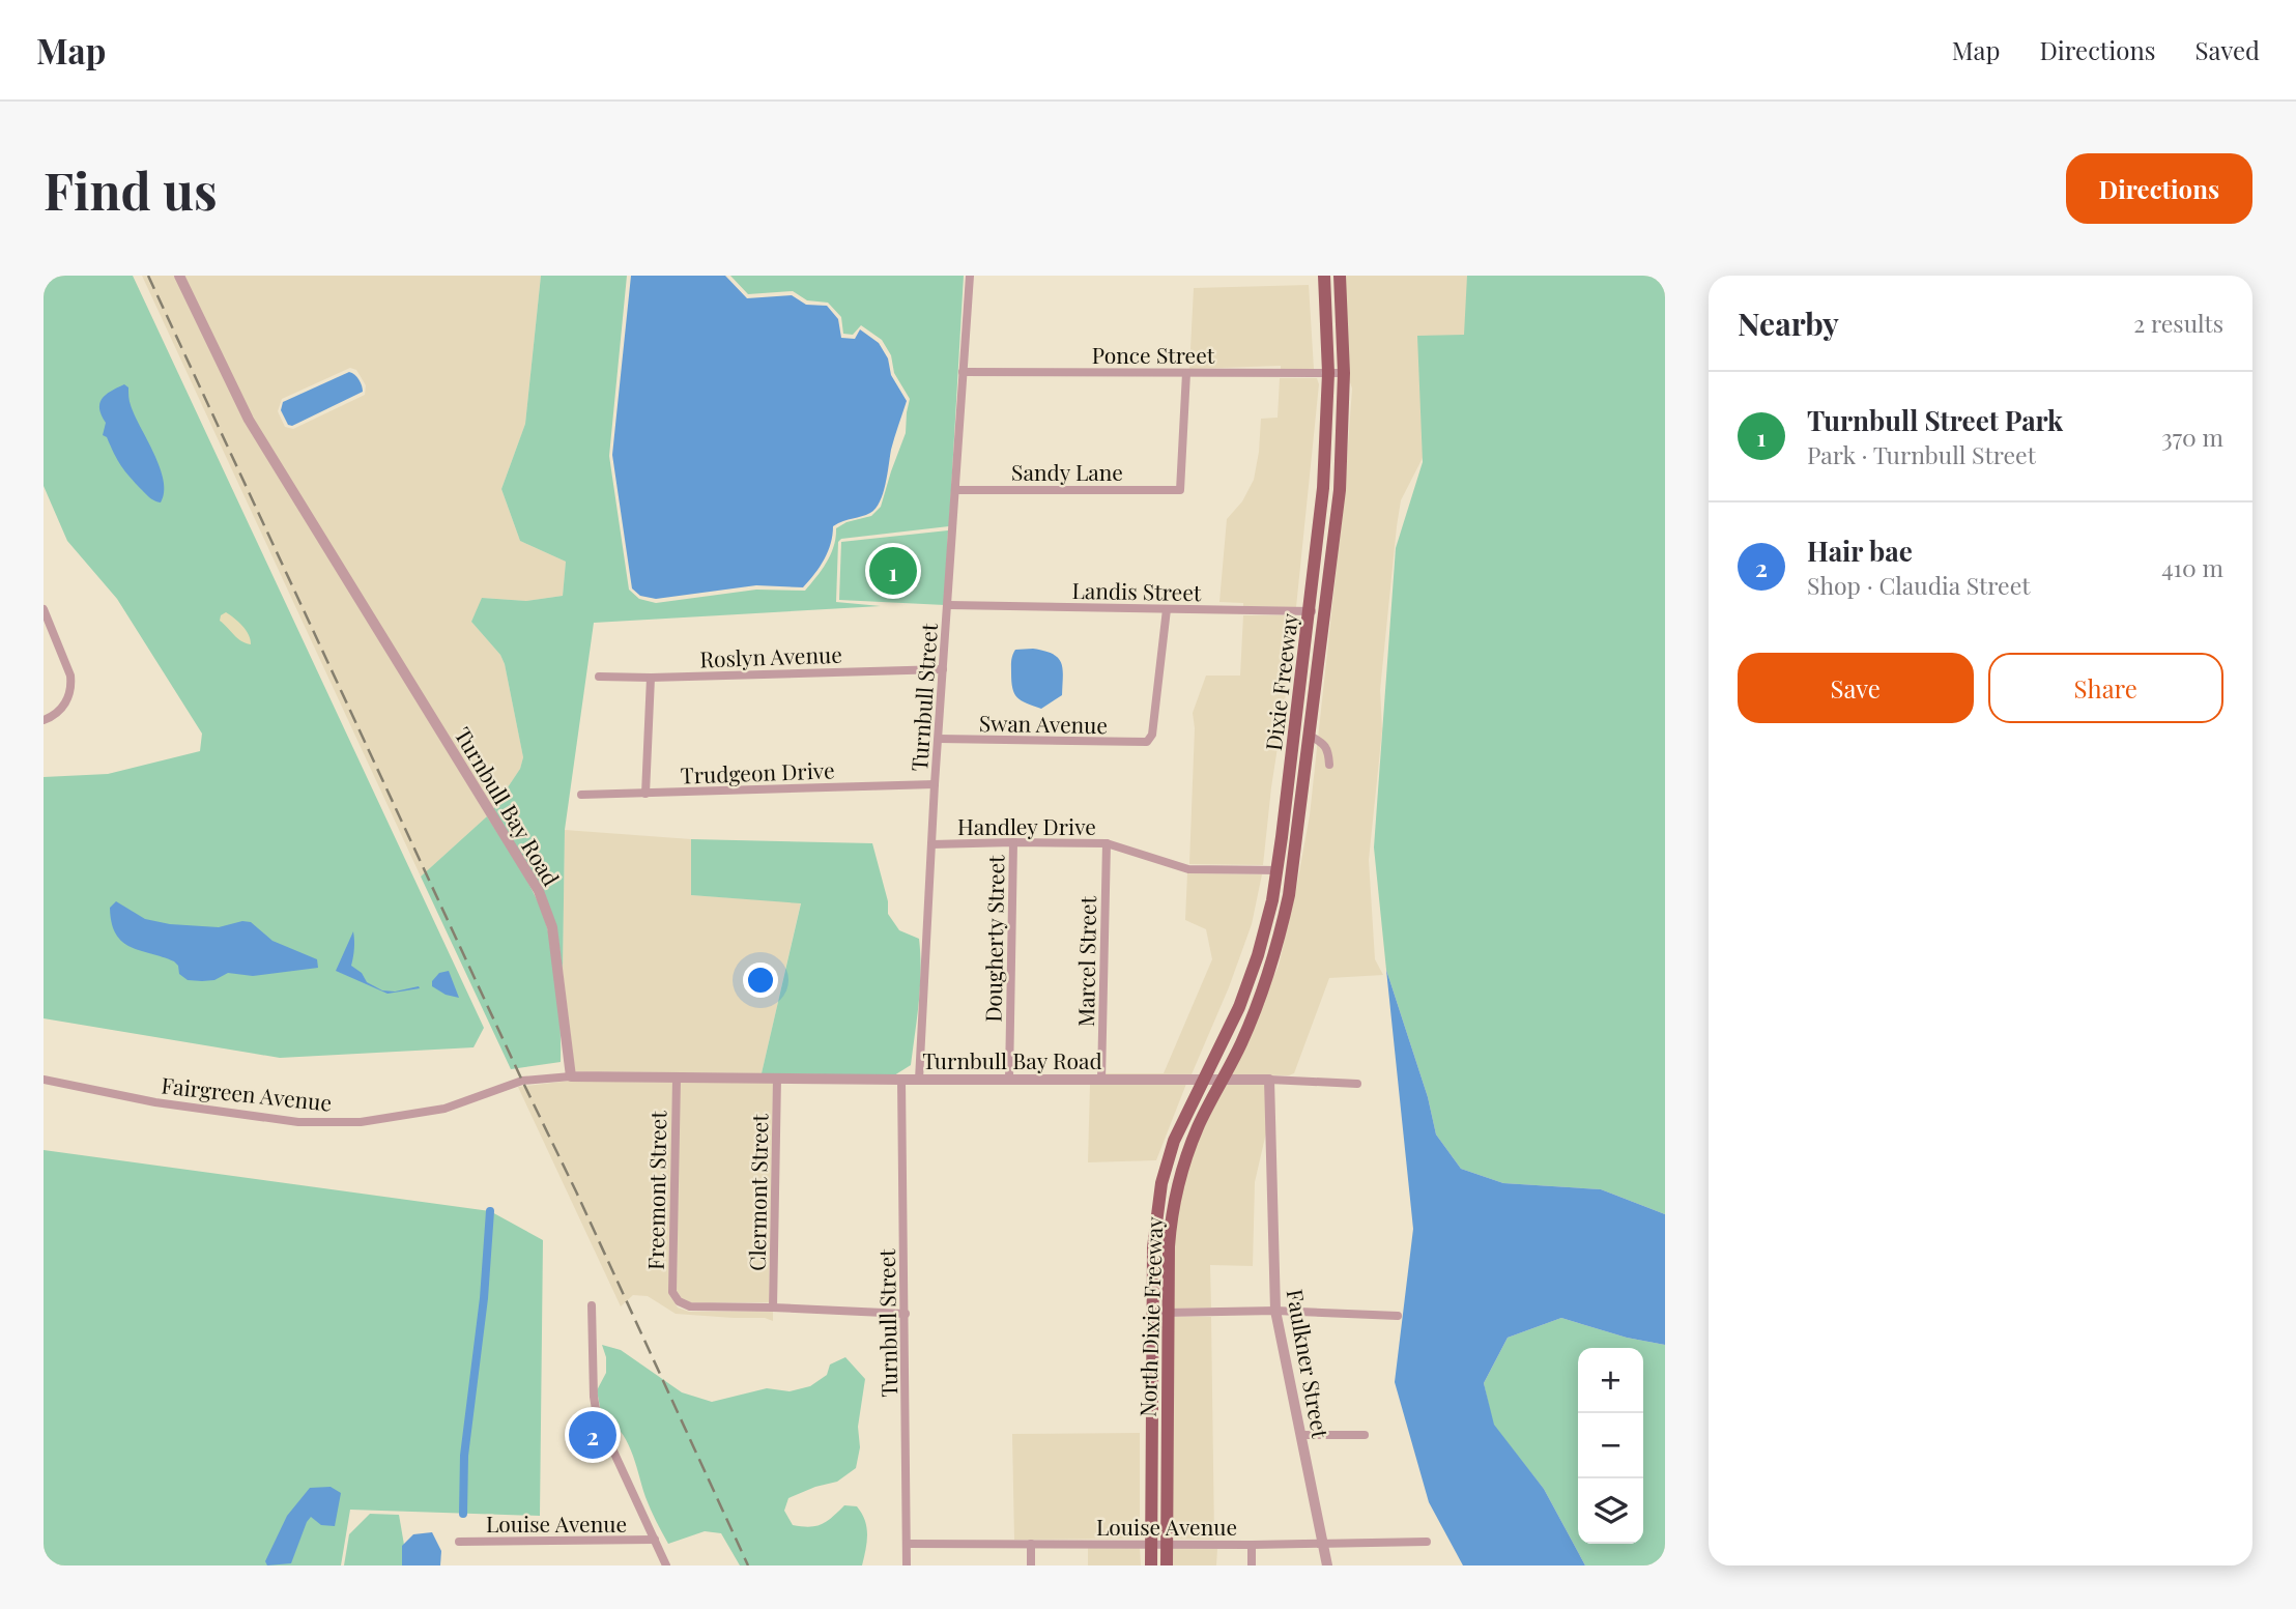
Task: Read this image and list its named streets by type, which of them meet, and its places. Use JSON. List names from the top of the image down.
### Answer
{
  "streets": {
    "main road": ["Dixie Freeway", "North Dixie Freeway"],
    "street": [
      "Ponce Street",
      "Sandy Lane",
      "Landis Street",
      "Roslyn Avenue",
      "Turnbull Street",
      "Swan Avenue",
      "Trudgeon Drive",
      "Turnbull Bay Road",
      "Handley Drive",
      "Dougherty Street",
      "Marcel Street",
      "Fairgreen Avenue",
      "Freemont Street",
      "Clermont Street",
      "Faulkner Street",
      "Louise Avenue"
    ]
  },
  "crossings": [
    ["Ponce Street", "Sandy Lane"],
    ["Ponce Street", "Dixie Freeway"],
    ["Ponce Street", "Turnbull Street"],
    ["Sandy Lane", "Turnbull Street"],
    ["Landis Street", "Dixie Freeway"],
    ["Landis Street", "Turnbull Street"],
    ["Landis Street", "Swan Avenue"],
    ["Roslyn Avenue", "Turnbull Street"],
    ["Dixie Freeway", "Turnbull Bay Road"],
    ["Dixie Freeway", "Handley Drive"],
    ["Dixie Freeway", "North Dixie Freeway"],
    ["Turnbull Street", "Swan Avenue"],
    ["Turnbull Street", "Trudgeon Drive"],
    ["Turnbull Street", "Turnbull Bay Road"],
    ["Turnbull Street", "Handley Drive"],
    ["Turnbull Street", "Louise Avenue"],
    ["Turnbull Bay Road", "Dougherty Street"],
    ["Turnbull Bay Road", "Marcel Street"],
    ["Turnbull Bay Road", "Fairgreen Avenue"],
    ["Turnbull Bay Road", "Freemont Street"],
    ["Turnbull Bay Road", "Clermont Street"],
    ["Turnbull Bay Road", "North Dixie Freeway"],
    ["Turnbull Bay Road", "Faulkner Street"],
    ["Handley Drive", "Dougherty Street"],
    ["Handley Drive", "Marcel Street"],
    ["Freemont Street", "Clermont Street"],
    ["North Dixie Freeway", "Louise Avenue"],
    ["Faulkner Street", "Louise Avenue"]
  ],
  "page": {
    "header": "Map",
    "nav": ["Map", "Directions", "Saved"],
    "buttons": [
      "Directions",
      ["Save", "Share"]
    ],
    "title": "Find us",
    "heading": ["Nearby", "2 results"],
    "list": [
      {
        "mark": "1",
        "name": "Turnbull Street Park",
        "note": "Park · Turnbull Street",
        "value": "370 m"
      },
      {
        "mark": "2",
        "name": "Hair bae",
        "note": "Shop · Claudia Street",
        "value": "410 m"
      }
    ],
    "pins": ["1", "2"],
    "map_buttons": ["+", "−"]
  }
}
